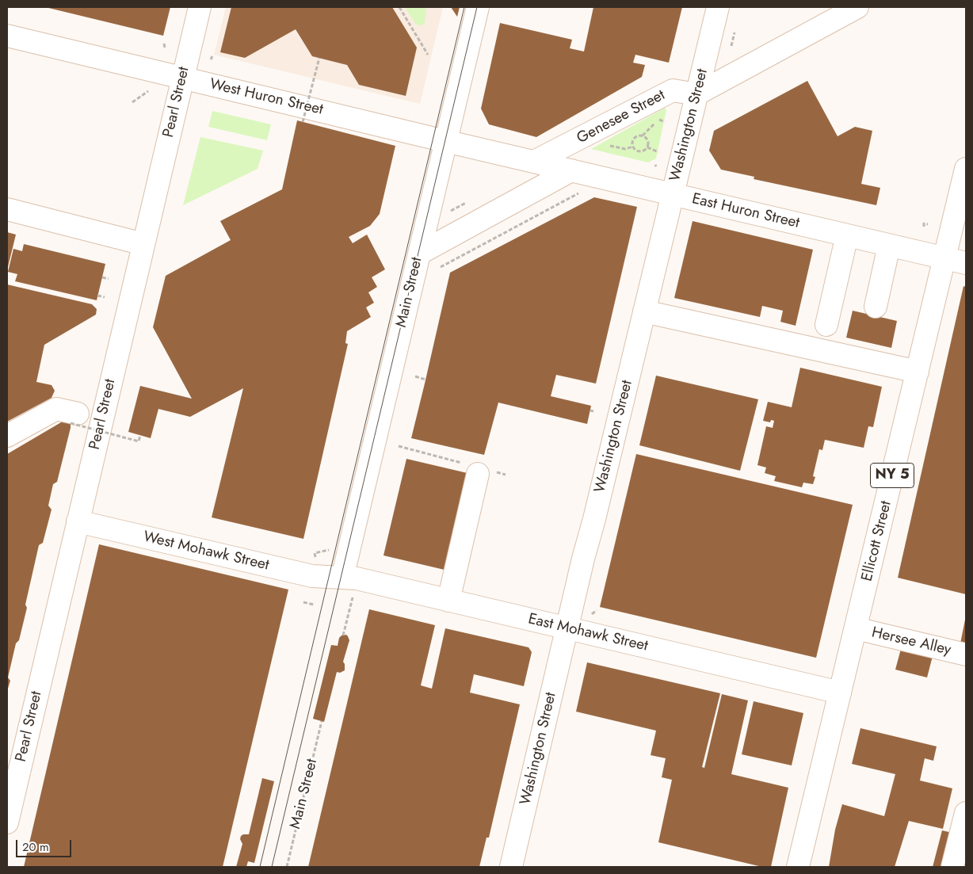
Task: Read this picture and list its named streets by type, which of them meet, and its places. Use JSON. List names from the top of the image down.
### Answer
{
  "streets": {
    "street": [
      "West Huron Street",
      "Pearl Street",
      "Genesee Street",
      "Washington Street",
      "East Huron Street",
      "Main Street",
      "NY 5",
      "Ellicott Street",
      "West Mohawk Street",
      "East Mohawk Street",
      "Hersee Alley"
    ]
  },
  "crossings": [
    ["West Huron Street", "Pearl Street"],
    ["West Huron Street", "East Huron Street"],
    ["West Huron Street", "Main Street"],
    ["Pearl Street", "West Mohawk Street"],
    ["Genesee Street", "Washington Street"],
    ["Genesee Street", "East Huron Street"],
    ["Washington Street", "East Huron Street"],
    ["Washington Street", "East Mohawk Street"],
    ["East Huron Street", "Main Street"],
    ["East Huron Street", "Ellicott Street"],
    ["Main Street", "West Mohawk Street"],
    ["Main Street", "East Mohawk Street"],
    ["Ellicott Street", "East Mohawk Street"],
    ["Ellicott Street", "Hersee Alley"],
    ["West Mohawk Street", "East Mohawk Street"]
  ],
  "scale_bar": "20 m"
}
